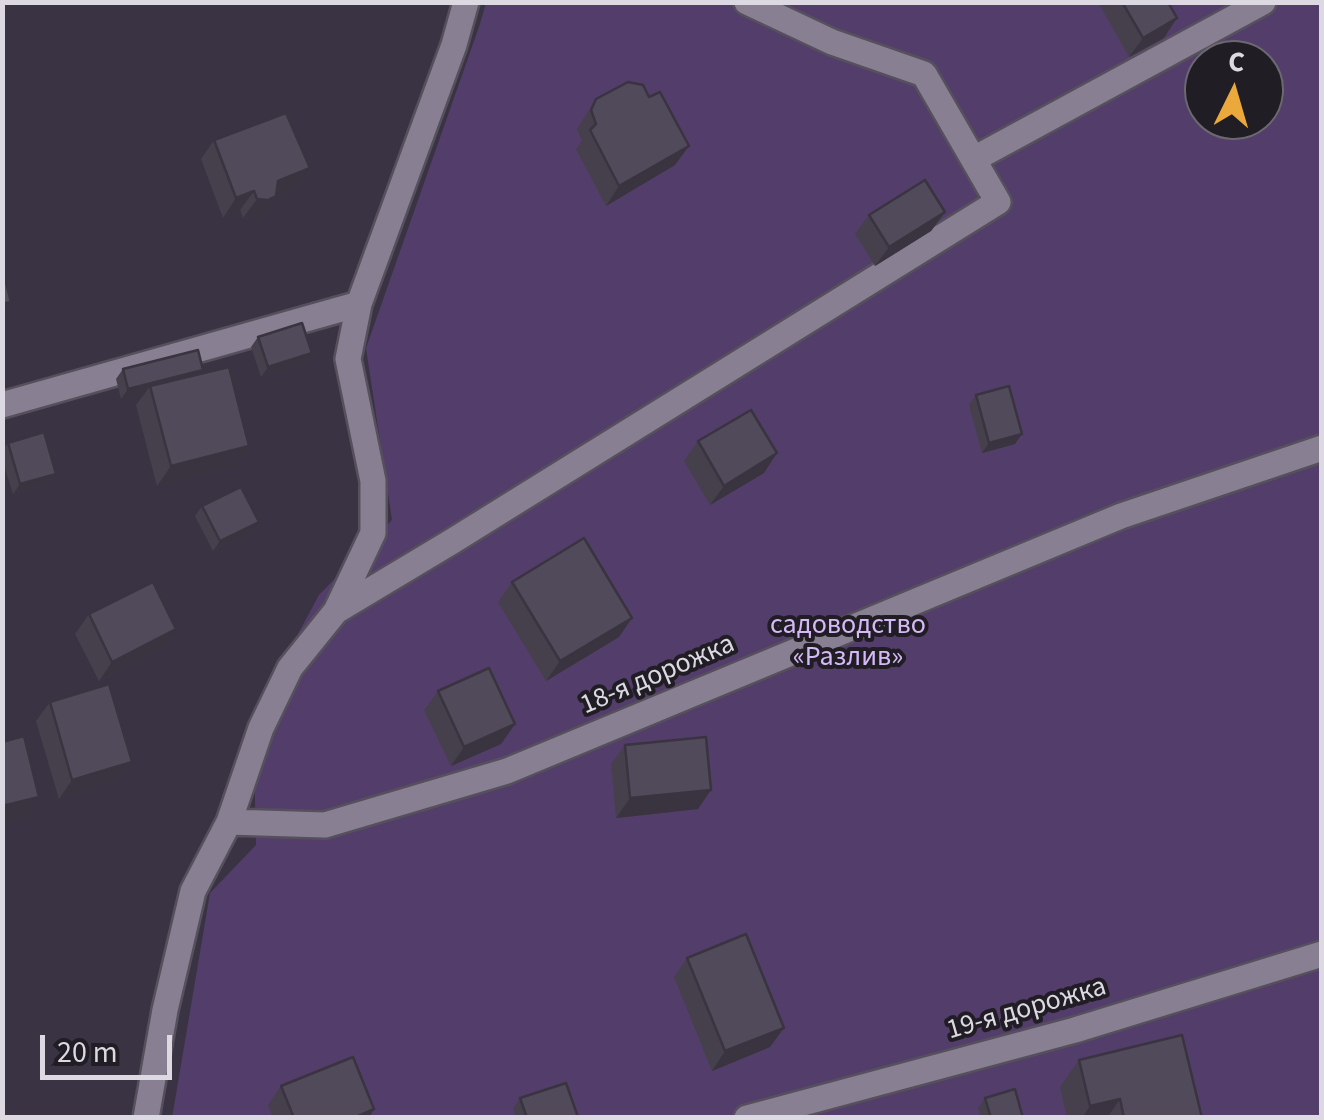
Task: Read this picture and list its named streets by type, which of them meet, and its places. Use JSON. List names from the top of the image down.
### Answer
{
  "streets": {
    "street": ["18-я дорожка", "19-я дорожка"]
  },
  "parks": ["садоводство «Разлив»"],
  "scale_bar": "20 m",
  "north": "top"
}
